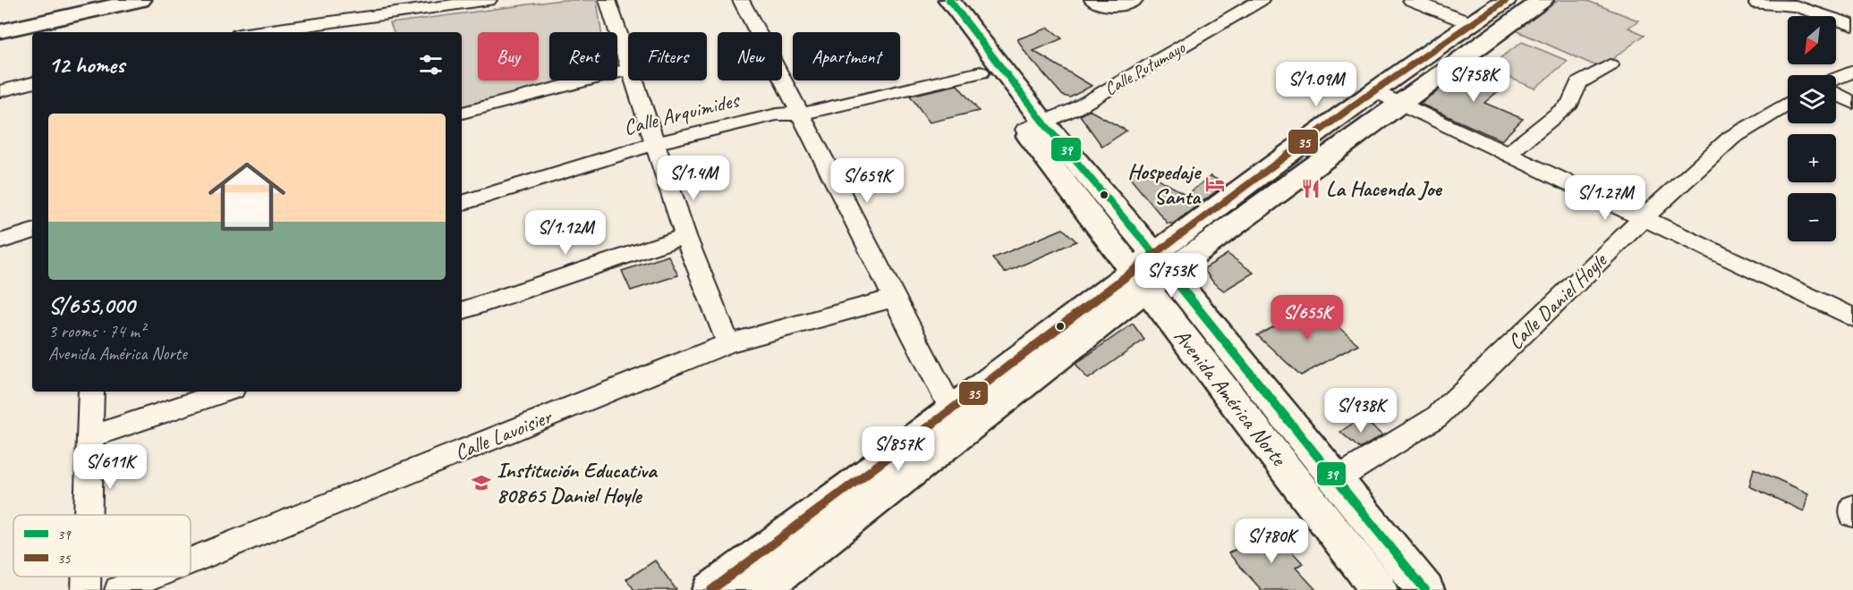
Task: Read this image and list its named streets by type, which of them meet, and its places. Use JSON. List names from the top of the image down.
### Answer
{
  "streets": {
    "street": [
      "Calle Putumayo",
      "Calle Arquimides",
      "Calle Daniel Hoyle",
      "Avenida América Norte",
      "Calle Lavoisier"
    ]
  },
  "crossings": [
    ["Calle Putumayo", "Avenida América Norte"],
    ["Calle Arquimides", "Avenida América Norte"],
    ["Calle Daniel Hoyle", "Avenida América Norte"]
  ],
  "places": {
    "hotel": ["Hospedaje Santa"],
    "restaurant": ["La Hacenda Joe"],
    "school or university": ["Institución Educativa 80865 Daniel Hoyle"]
  },
  "lines": ["transit line 39", "transit line 35"],
  "legend": ["39", "35"],
  "north": "bottom left",
  "page": {
    "map_buttons": ["+", "−"],
    "chip": [
      "Buy",
      "Rent",
      "Filters",
      "New",
      "Apartment"
    ],
    "heading": "12 homes",
    "price": [
      "S/758K",
      "S/1.09M",
      "S/1.4M",
      "S/659K",
      "S/1.27M",
      "S/1.12M",
      "S/753K",
      "S/655K",
      "S/938K",
      "S/857K",
      "S/611K",
      "S/780K"
    ],
    "list": [
      {
        "name": "S/655,000",
        "note": "3 rooms · 74 m² · Avenida América Norte"
      }
    ]
  }
}
